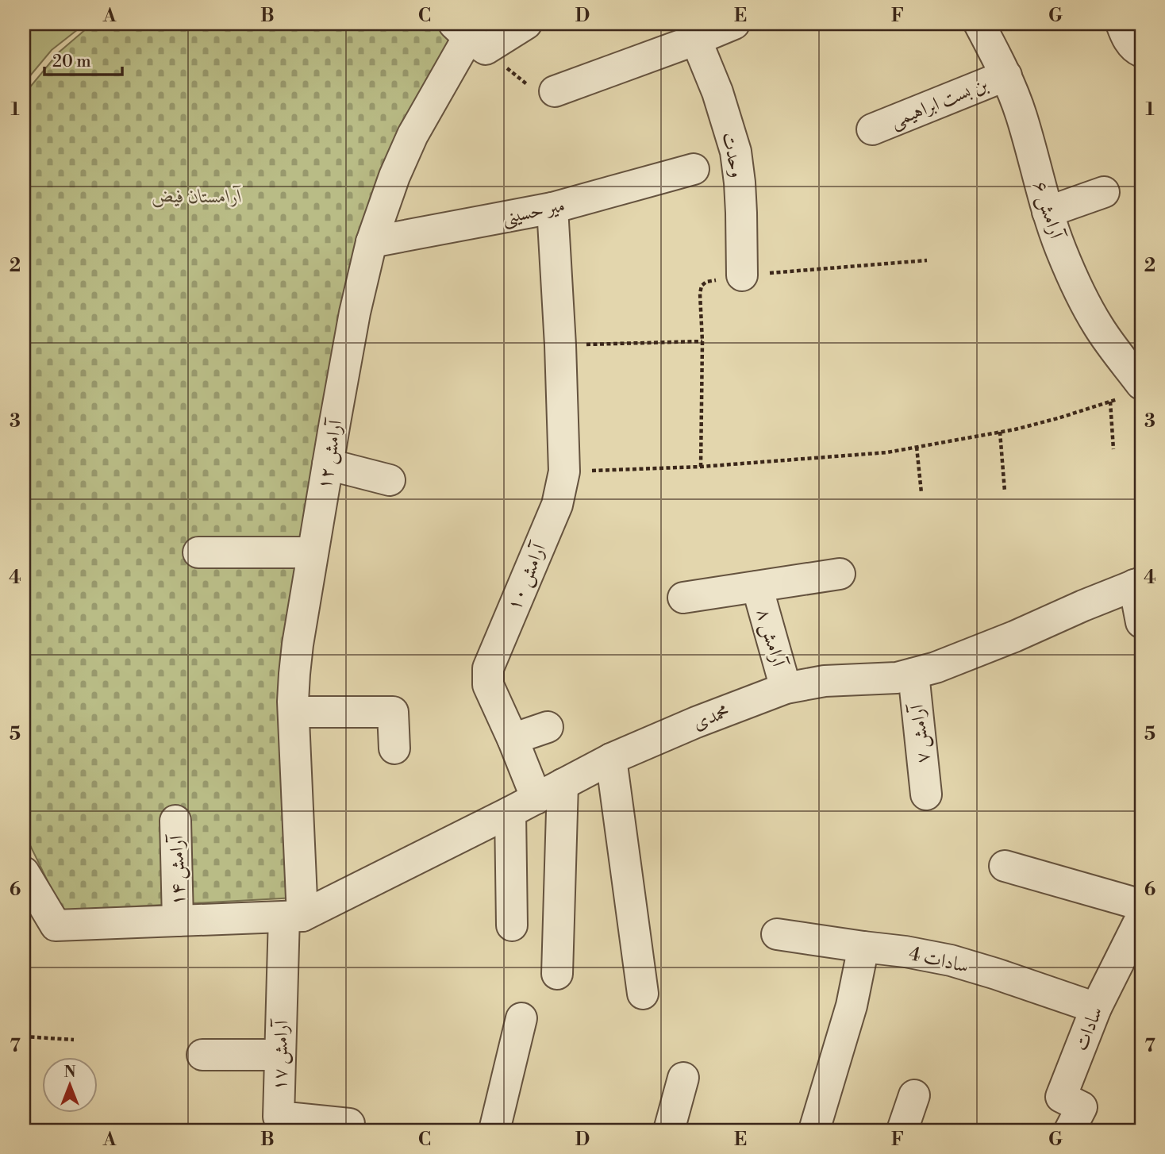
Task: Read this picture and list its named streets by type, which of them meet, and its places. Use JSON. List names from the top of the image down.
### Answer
{
  "streets": {
    "street": [
      "بن بست ابراهیمی",
      "وحدت",
      "آرامش ۶",
      "میر حسینی",
      "آرامش ۱۲",
      "آرامش ۱۰",
      "آرامش ۸",
      "محمدی",
      "آرامش ۷",
      "آرامش ۱۴",
      "سادات 4",
      "سادات",
      "آرامش ۱۷"
    ]
  },
  "crossings": [
    ["بن بست ابراهیمی", "آرامش ۶"],
    ["میر حسینی", "آرامش ۱۲"],
    ["میر حسینی", "آرامش ۱۰"],
    ["آرامش ۱۲", "محمدی"],
    ["آرامش ۱۲", "آرامش ۱۷"],
    ["آرامش ۱۰", "محمدی"],
    ["آرامش ۸", "محمدی"],
    ["محمدی", "آرامش ۷"],
    ["محمدی", "آرامش ۱۷"],
    ["سادات 4", "سادات"]
  ],
  "parks": ["آرامستان فیض"],
  "scale_bar": "20 m",
  "north": "top",
  "grid": {
    "columns": [
      "A",
      "B",
      "C",
      "D",
      "E",
      "F",
      "G"
    ],
    "rows": [
      "1",
      "2",
      "3",
      "4",
      "5",
      "6",
      "7"
    ]
  }
}
